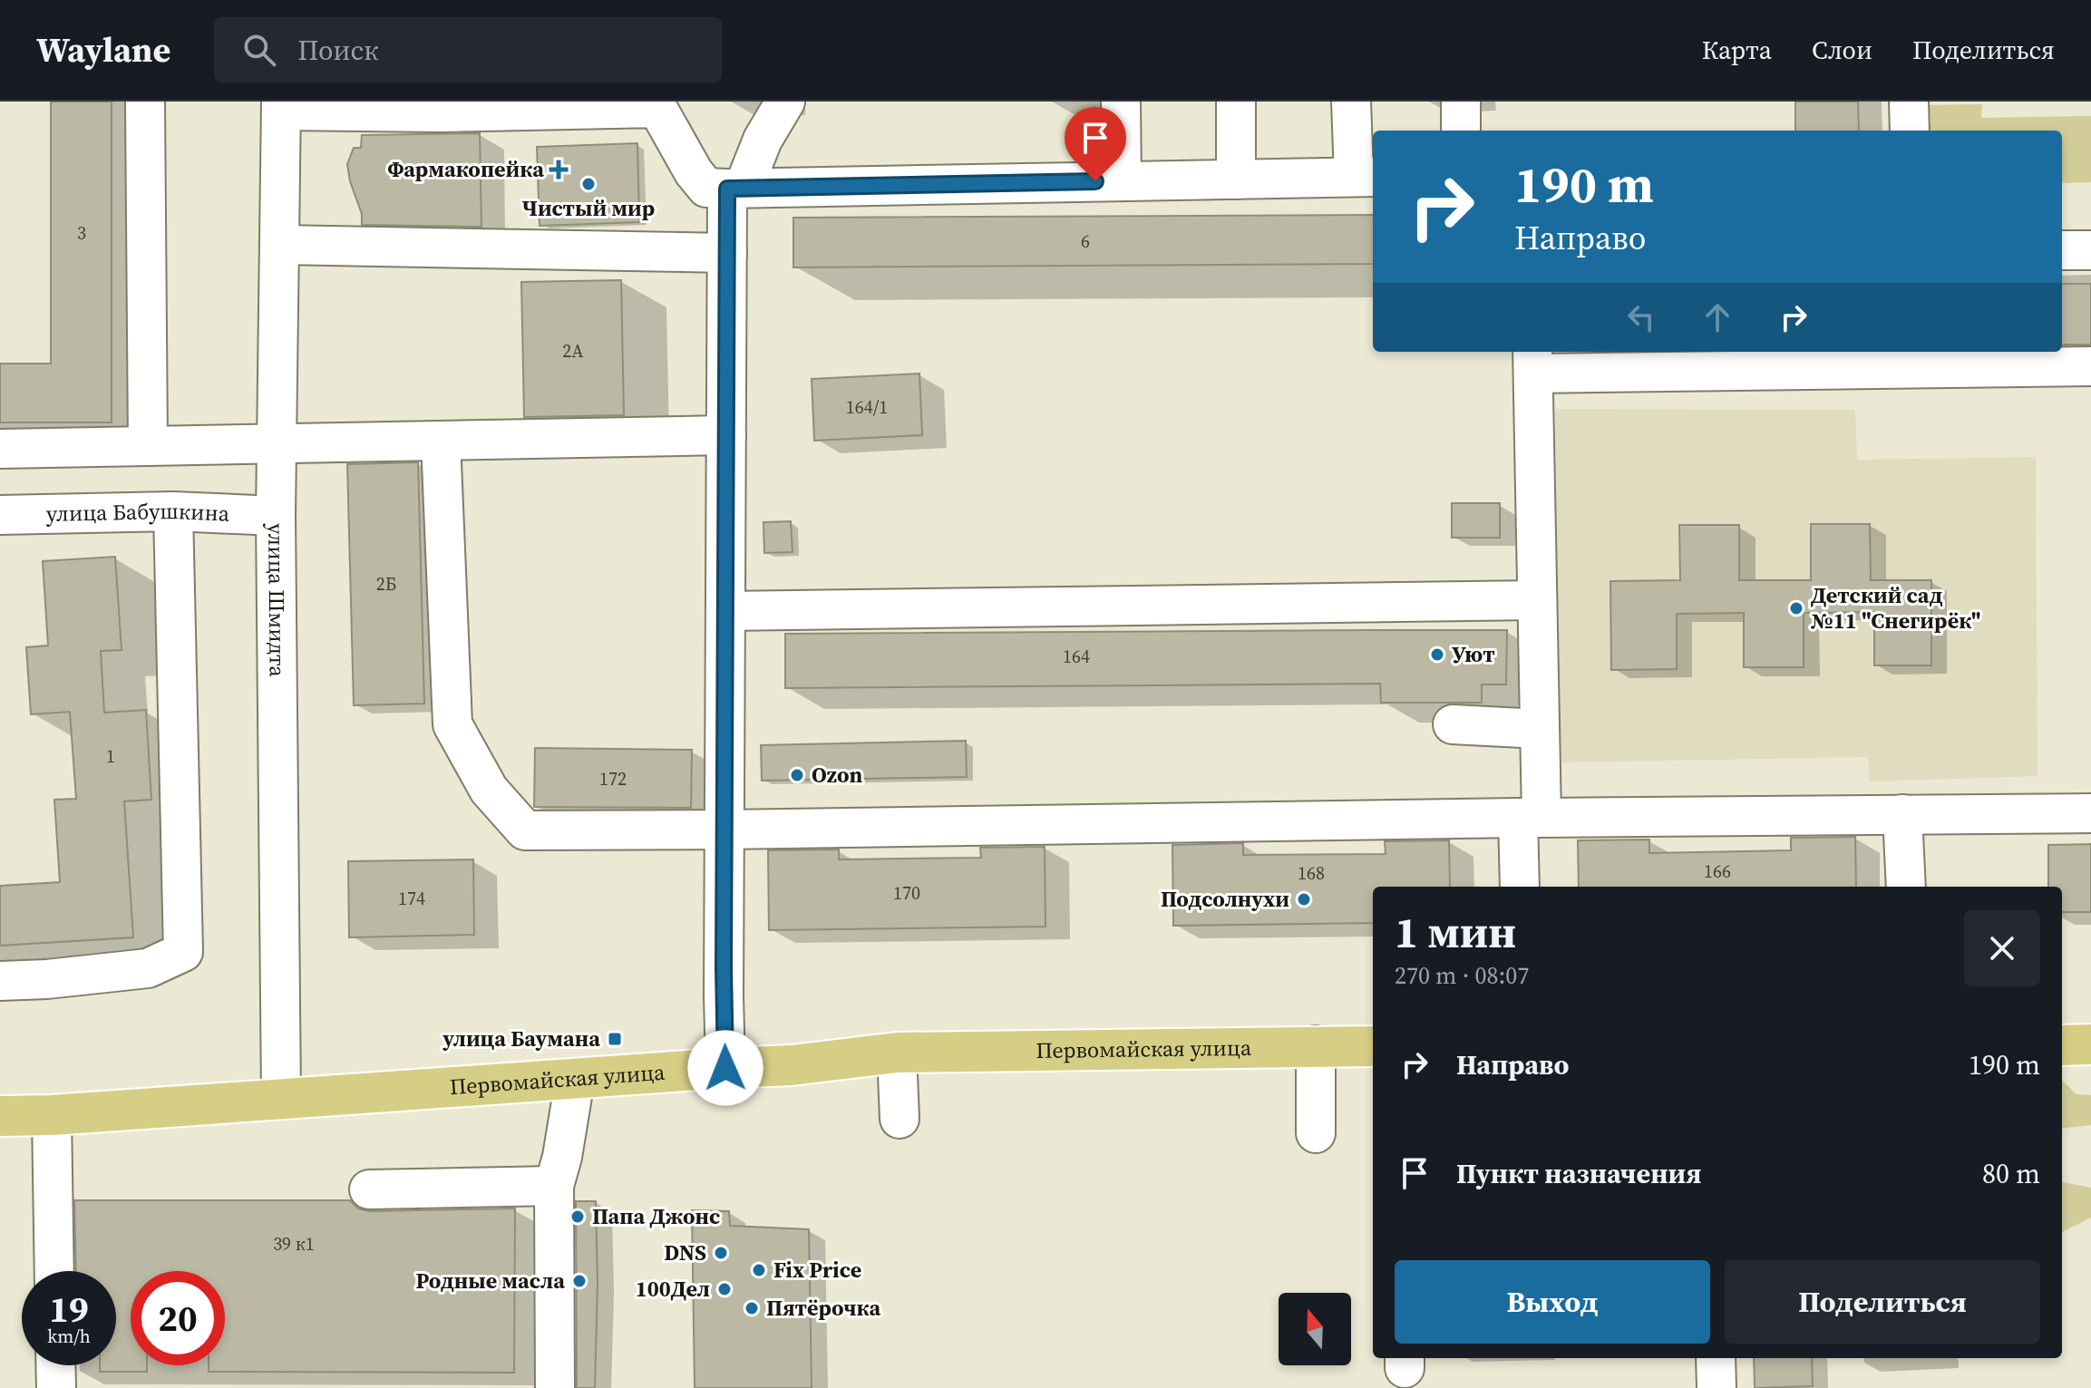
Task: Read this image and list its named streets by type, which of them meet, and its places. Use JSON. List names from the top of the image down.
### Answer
{
  "streets": {
    "main road": ["Первомайская улица"],
    "street": ["улица Бабушкина", "улица Шмидта"]
  },
  "crossings": [
    ["улица Бабушкина", "улица Шмидта"],
    ["улица Шмидта", "Первомайская улица"]
  ],
  "places": {
    "health": ["Фармакопейка"],
    "other": [
      "Чистый мир",
      "Детский сад №11 \"Снегирёк\"",
      "Уют",
      "Ozon",
      "Подсолнухи",
      "Папа Джонс",
      "DNS",
      "Fix Price",
      "Родные масла",
      "100Дел",
      "Пятёрочка"
    ],
    "transit": ["улица Баумана"]
  },
  "house_numbers": [
    "3",
    "6",
    "2А",
    "164/1",
    "2Б",
    "164",
    "1",
    "172",
    "166",
    "168",
    "170",
    "174",
    "39 к1"
  ],
  "north": "top",
  "page": {
    "header": "Waylane",
    "search": "Поиск",
    "nav": ["Карта", "Слои", "Поделиться"],
    "turn": ["190 m", "Направо"],
    "heading": ["1 мин", "270 m · 08:07"],
    "list": [
      {
        "name": "Направо",
        "value": "190 m"
      },
      {
        "name": "Пункт назначения",
        "value": "80 m"
      }
    ],
    "buttons": ["Выход", "Поделиться"],
    "speed": "19 km/h",
    "limit": "20"
  }
}
